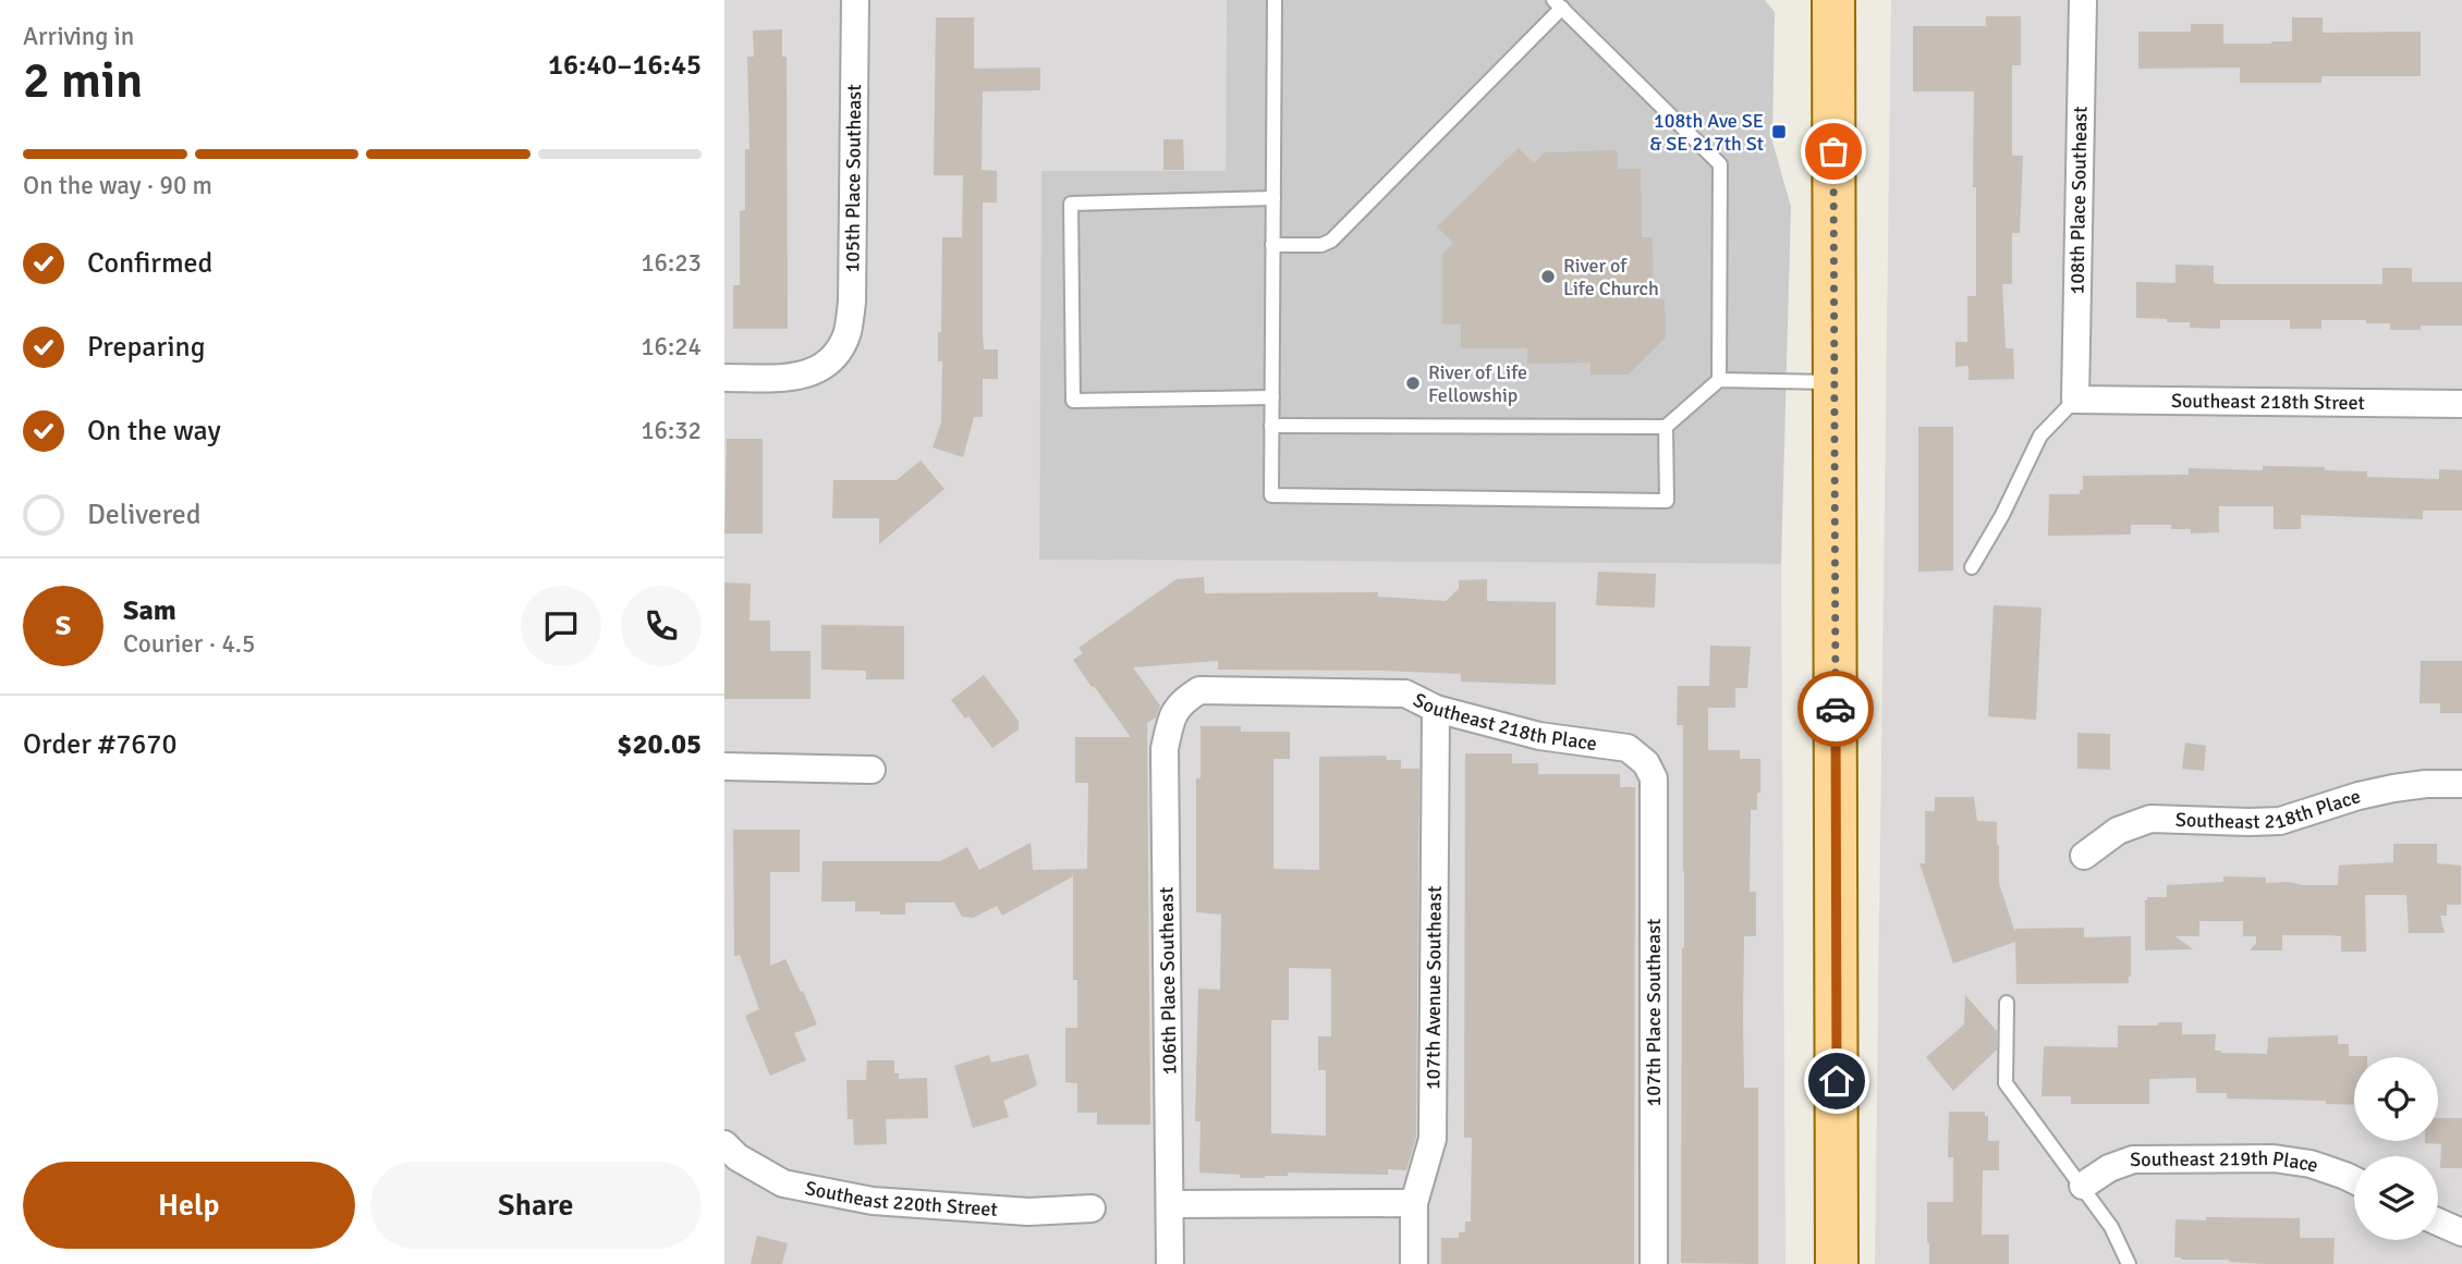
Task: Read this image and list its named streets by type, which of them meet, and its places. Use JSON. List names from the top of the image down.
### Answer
{
  "streets": {
    "street": [
      "105th Place Southeast",
      "108th Place Southeast",
      "Southeast 218th Street",
      "Southeast 218th Place",
      "106th Place Southeast",
      "107th Avenue Southeast",
      "107th Place Southeast",
      "Southeast 219th Place",
      "Southeast 220th Street"
    ]
  },
  "crossings": [
    ["108th Place Southeast", "Southeast 218th Street"],
    ["Southeast 218th Place", "106th Place Southeast"],
    ["Southeast 218th Place", "107th Avenue Southeast"],
    ["Southeast 218th Place", "107th Place Southeast"]
  ],
  "places": {
    "transit": ["108th Ave SE & SE 217th St"],
    "other": ["River of Life Church", "River of Life Fellowship"]
  },
  "page": {
    "heading": ["2 min", "Arriving in", "16:40–16:45"],
    "panel": [
      "Sam",
      "Courier · 4.5",
      "Order #7670",
      "$20.05"
    ],
    "bar": "On the way · 90 m",
    "list": [
      ["Confirmed", "16:23"],
      ["Preparing", "16:24"],
      ["On the way", "16:32"],
      "Delivered"
    ],
    "round": "S",
    "buttons": ["Help", "Share"]
  }
}
